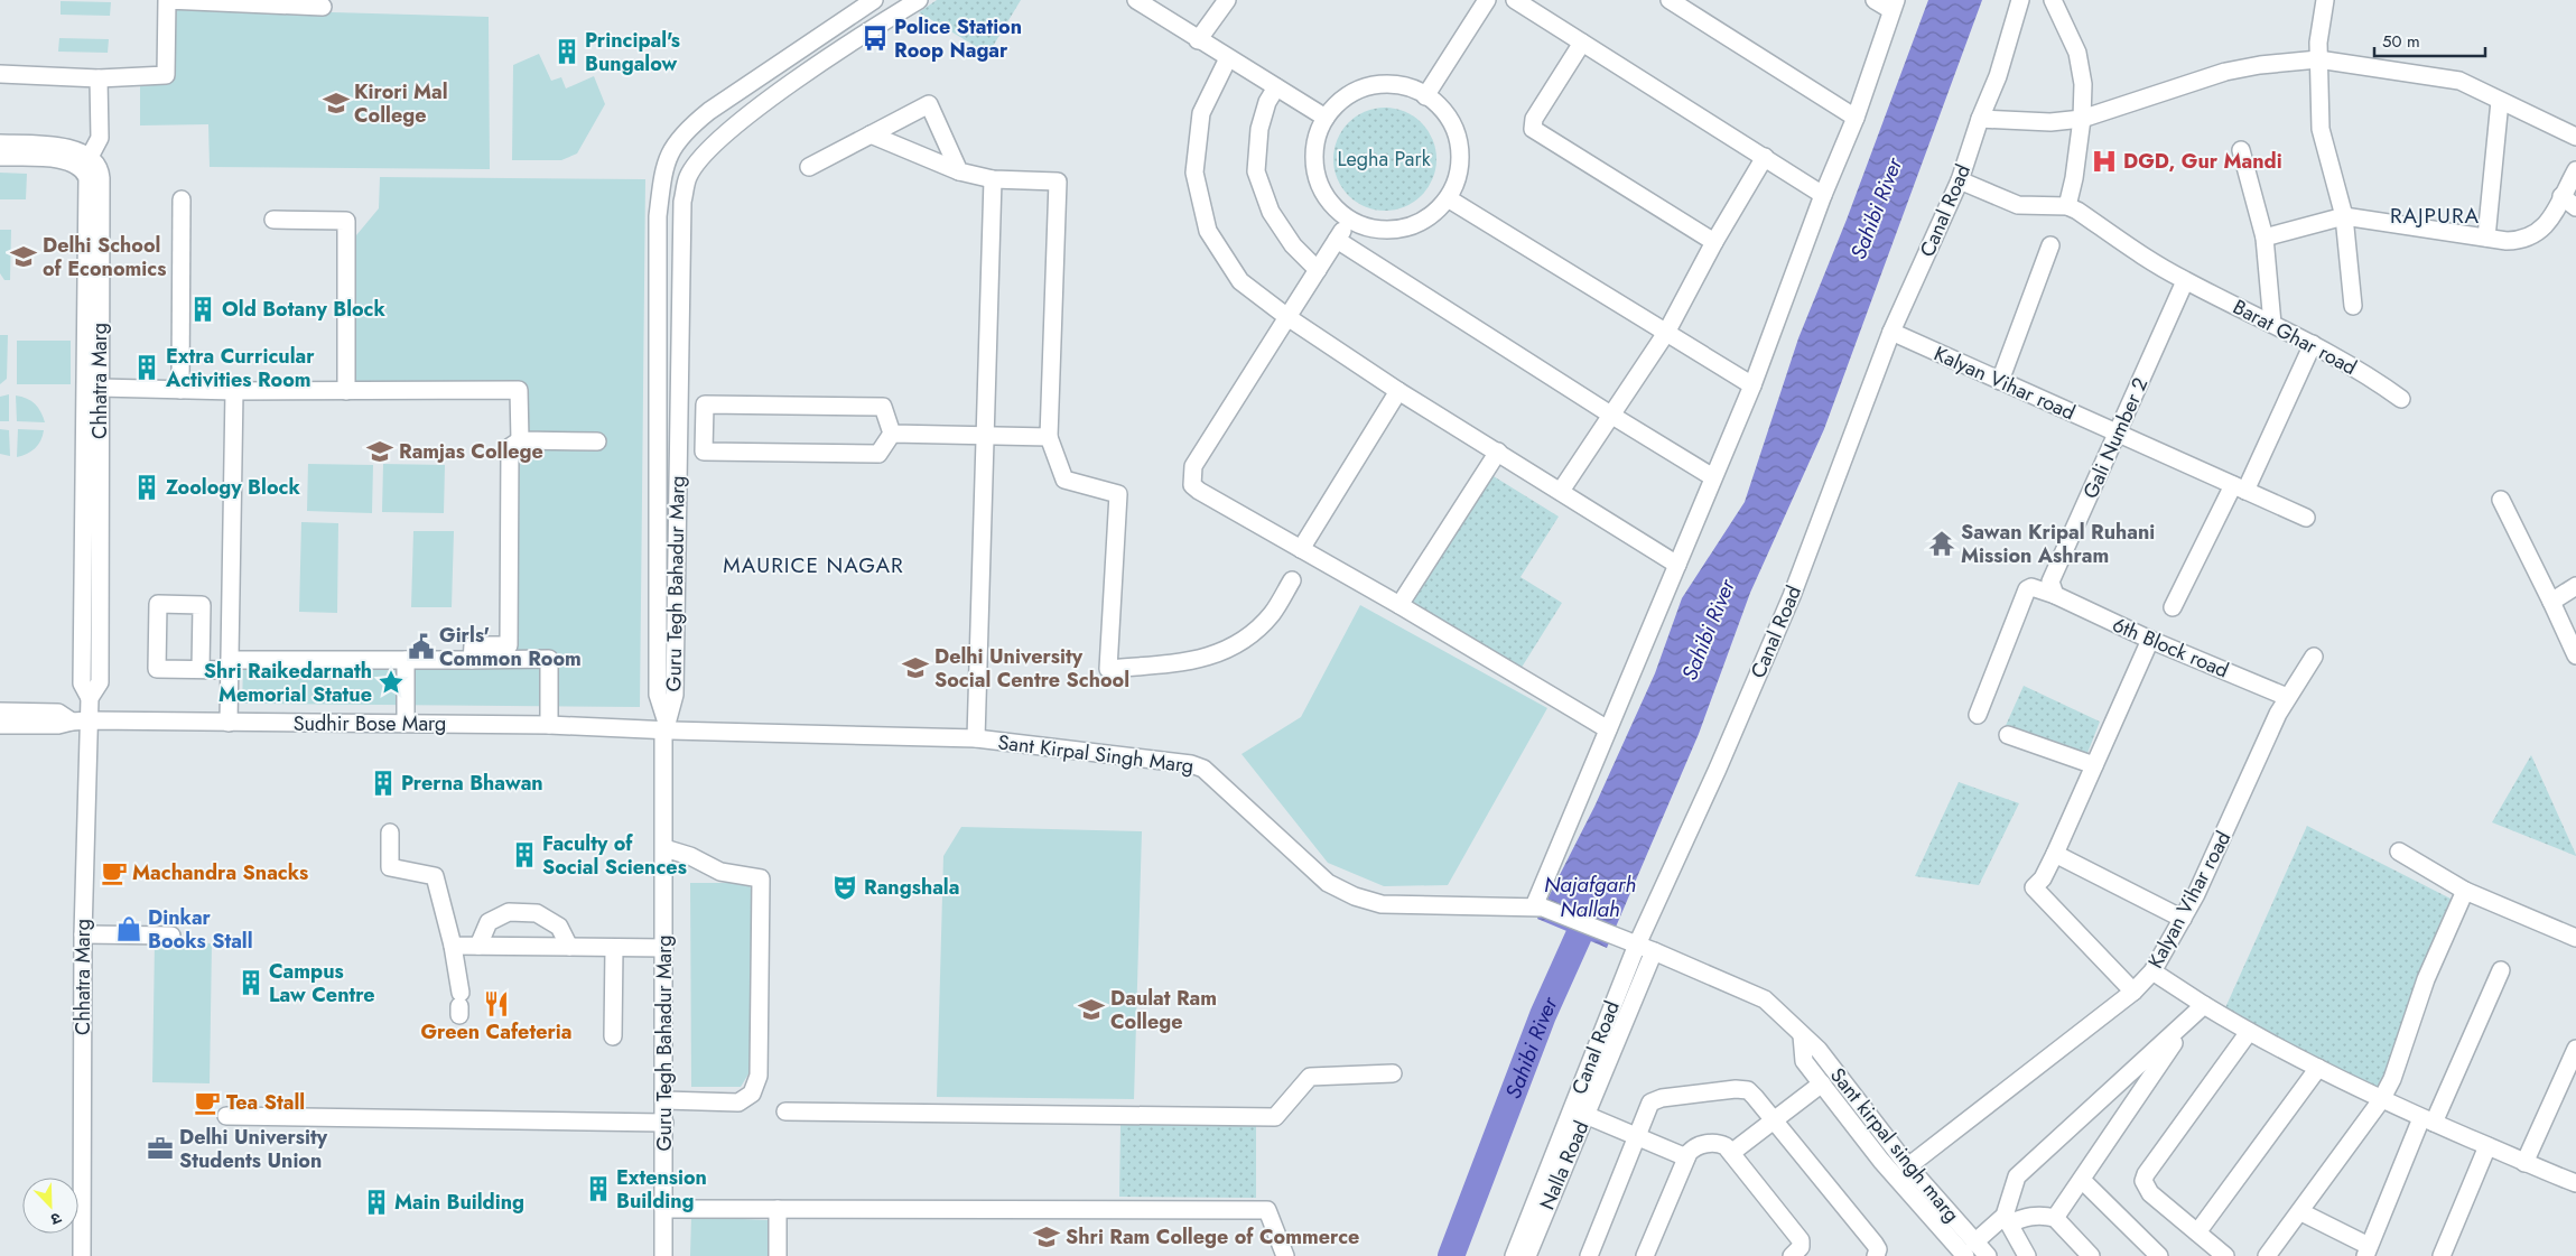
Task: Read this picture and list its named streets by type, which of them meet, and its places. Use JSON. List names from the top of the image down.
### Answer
{
  "streets": {
    "street": [
      "Canal Road",
      "Barat Ghar road",
      "Chhatra Marg",
      "Kalyan Vihar road",
      "Gali Number 2",
      "Guru Tegh Bahadur Marg",
      "6th Block road",
      "Sudhir Bose Marg",
      "Sant Kirpal Singh Marg",
      "Sant kirpal singh marg",
      "Nalla Road"
    ]
  },
  "crossings": [
    ["Canal Road", "Kalyan Vihar road"],
    ["Canal Road", "Sant kirpal singh marg"],
    ["Barat Ghar road", "Gali Number 2"],
    ["Chhatra Marg", "Sudhir Bose Marg"],
    ["Kalyan Vihar road", "Gali Number 2"],
    ["Kalyan Vihar road", "6th Block road"],
    ["Kalyan Vihar road", "Sant kirpal singh marg"],
    ["Gali Number 2", "6th Block road"],
    ["Guru Tegh Bahadur Marg", "Sudhir Bose Marg"],
    ["Guru Tegh Bahadur Marg", "Sant Kirpal Singh Marg"],
    ["Sudhir Bose Marg", "Sant Kirpal Singh Marg"],
    ["Sant Kirpal Singh Marg", "Sant kirpal singh marg"],
    ["Sant kirpal singh marg", "Nalla Road"]
  ],
  "districts": ["RAJPURA", "MAURICE NAGAR"],
  "water": ["Sahibi River", "Najafgarh Nallah"],
  "parks": ["Legha Park"],
  "places": {
    "bus stop": ["Police Station Roop Nagar"],
    "building": [
      "Principal's Bungalow",
      "Old Botany Block",
      "Extra Curricular Activities Room",
      "Zoology Block",
      "Prerna Bhawan",
      "Faculty of Social Sciences",
      "Campus Law Centre",
      "Extension Building",
      "Main Building"
    ],
    "school or university": [
      "Kirori Mal College",
      "Delhi School of Economics",
      "Ramjas College",
      "Delhi University Social Centre School",
      "Daulat Ram College",
      "Shri Ram College of Commerce"
    ],
    "hospital": ["DGD, Gur Mandi"],
    "temple": ["Sawan Kripal Ruhani Mission Ashram"],
    "public building": ["Girls' Common Room"],
    "place": ["Shri Raikedarnath Memorial Statue"],
    "cafe": ["Machandra Snacks", "Tea Stall"],
    "theatre": ["Rangshala"],
    "shop": ["Dinkar Books Stall"],
    "restaurant": ["Green Cafeteria"],
    "office": ["Delhi University Students Union"]
  },
  "scale_bar": "50 m",
  "north": "bottom right"
}
